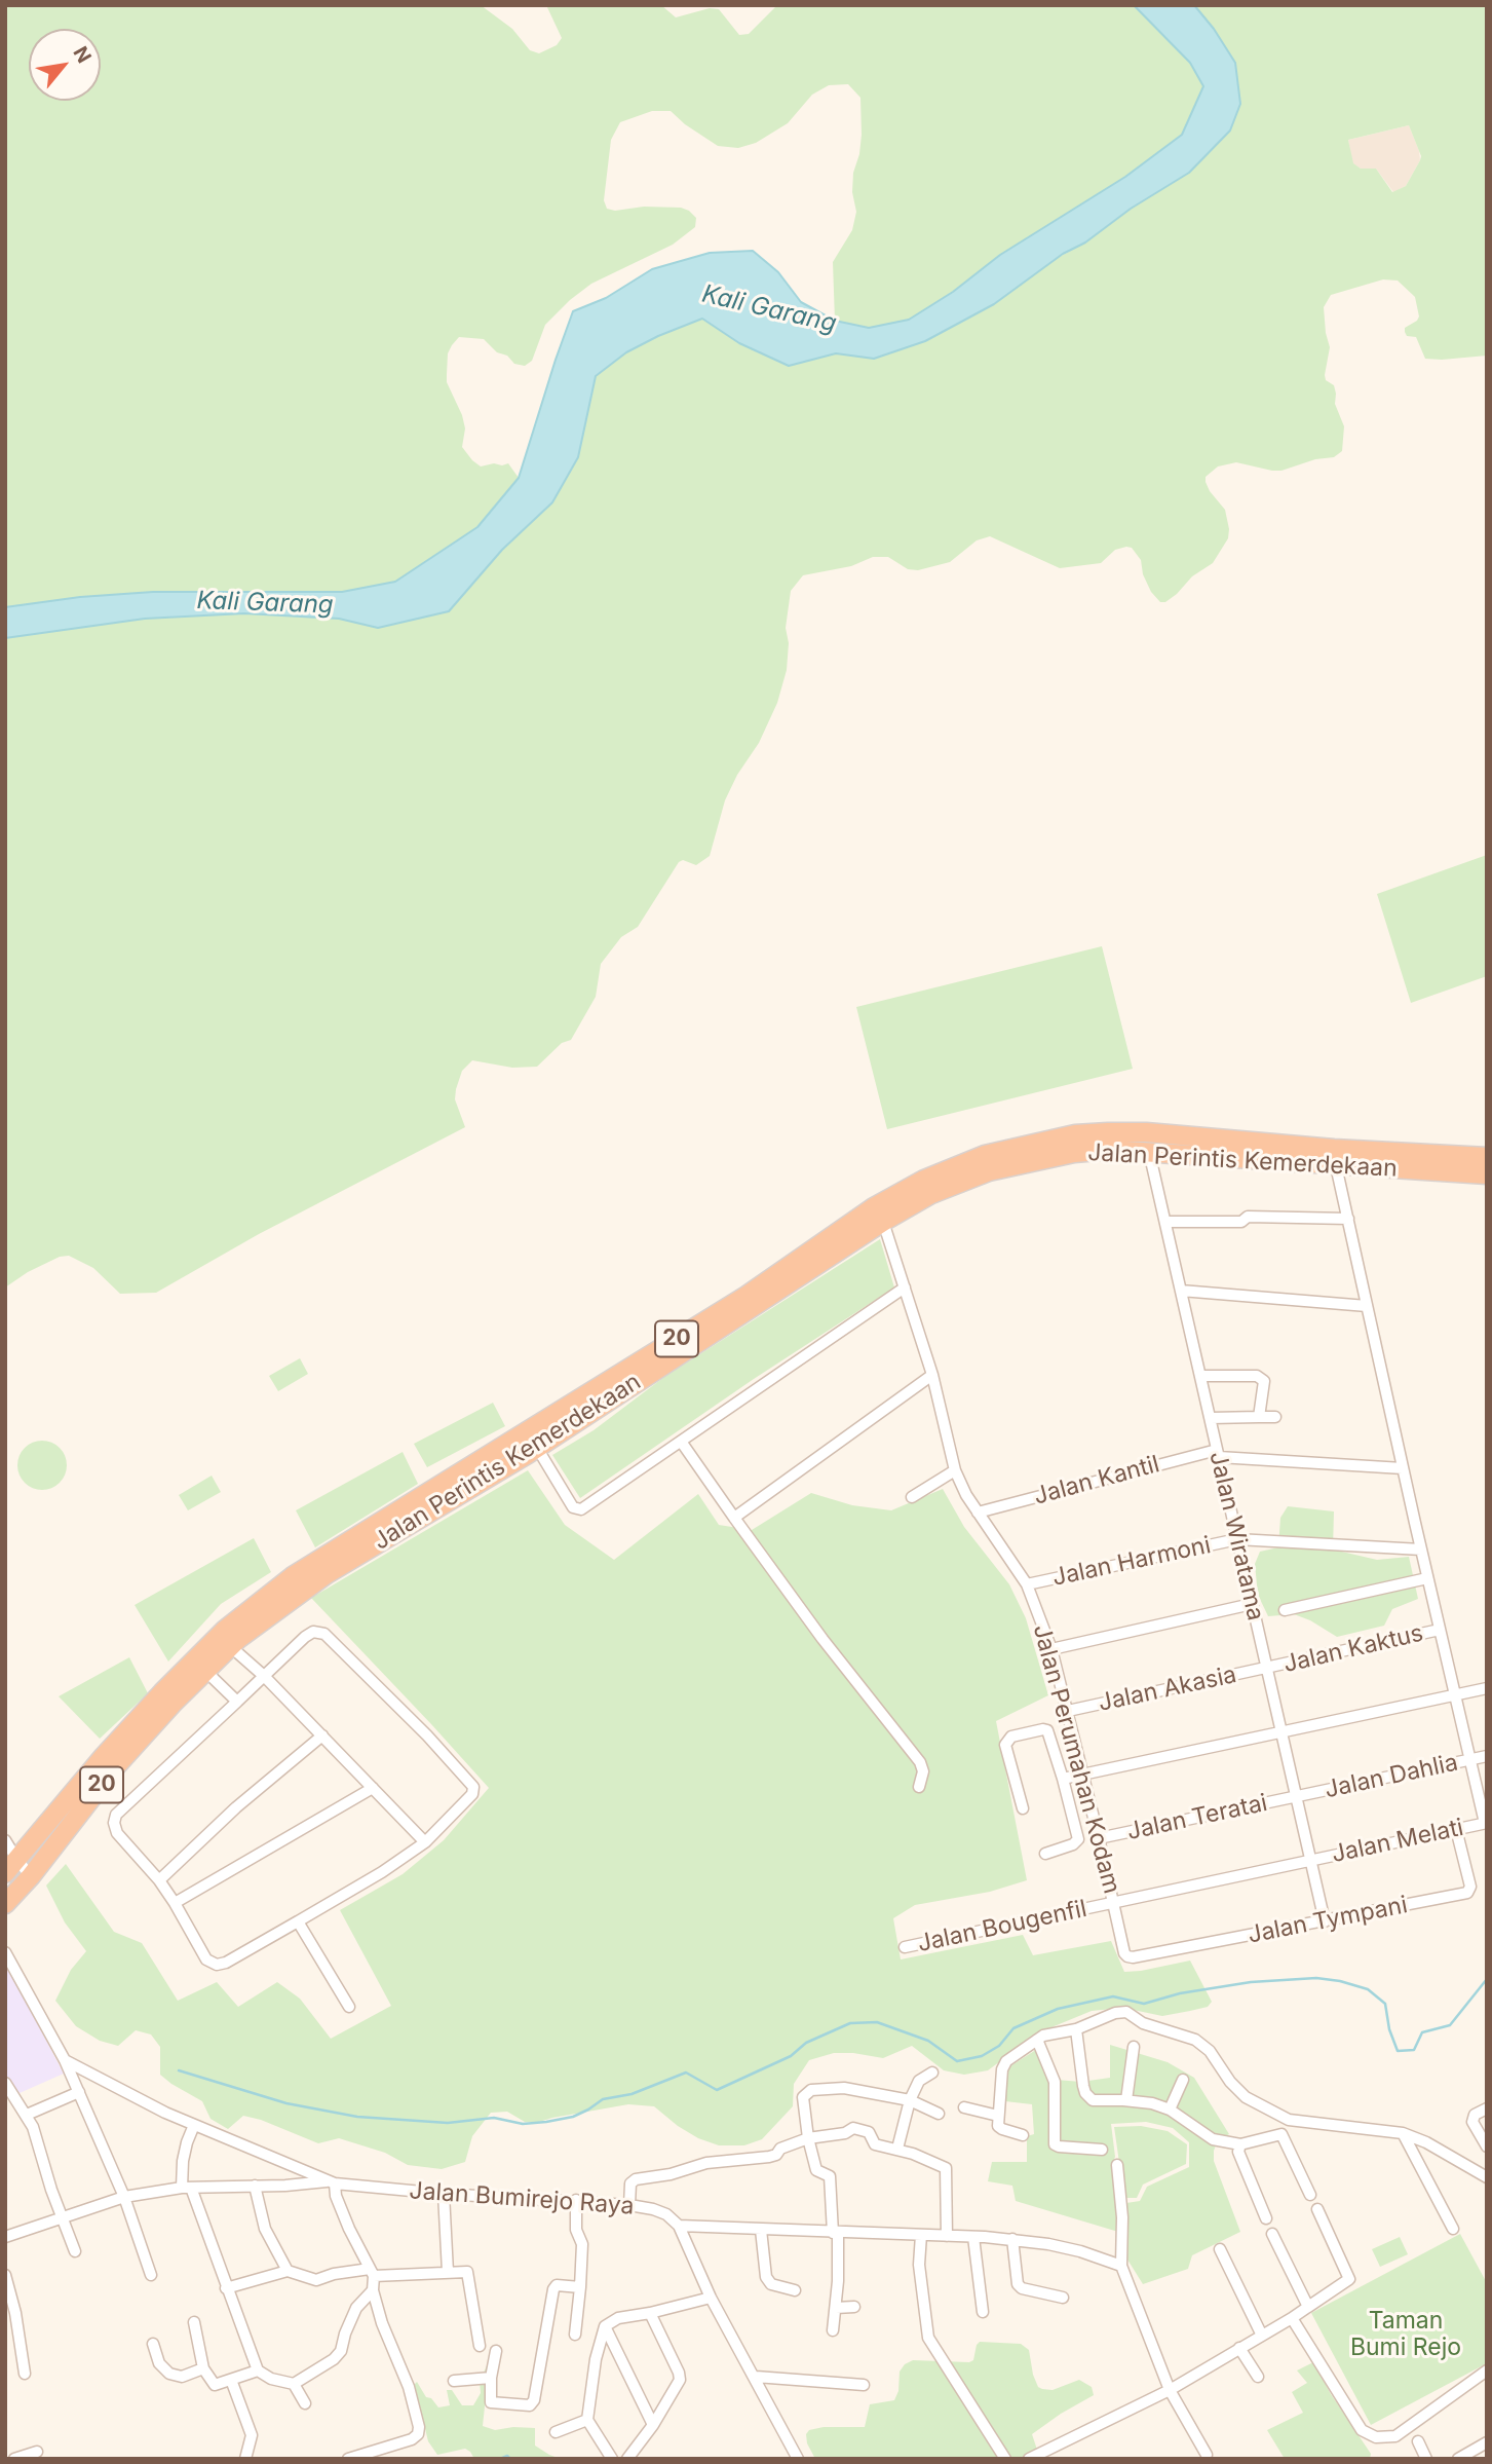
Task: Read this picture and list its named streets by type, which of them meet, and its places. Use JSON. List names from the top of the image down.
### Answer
{
  "streets": {
    "highway": ["Jalan Perintis Kemerdekaan", "20"],
    "street": [
      "Jalan Kantil",
      "Jalan Wiratama",
      "Jalan Harmoni",
      "Jalan Kaktus",
      "Jalan Akasia",
      "Jalan Perumahan Kodam",
      "Jalan Dahlia",
      "Jalan Teratai",
      "Jalan Melati",
      "Jalan Tympani",
      "Jalan Bougenfil",
      "Jalan Bumirejo Raya"
    ]
  },
  "crossings": [
    ["Jalan Perintis Kemerdekaan", "Jalan Wiratama"],
    ["Jalan Perintis Kemerdekaan", "Jalan Perumahan Kodam"],
    ["Jalan Kantil", "Jalan Wiratama"],
    ["Jalan Kantil", "Jalan Perumahan Kodam"],
    ["Jalan Wiratama", "Jalan Harmoni"],
    ["Jalan Wiratama", "Jalan Kaktus"],
    ["Jalan Wiratama", "Jalan Akasia"],
    ["Jalan Wiratama", "Jalan Dahlia"],
    ["Jalan Wiratama", "Jalan Teratai"],
    ["Jalan Wiratama", "Jalan Melati"],
    ["Jalan Wiratama", "Jalan Tympani"],
    ["Jalan Wiratama", "Jalan Bougenfil"],
    ["Jalan Harmoni", "Jalan Perumahan Kodam"],
    ["Jalan Kaktus", "Jalan Akasia"],
    ["Jalan Akasia", "Jalan Perumahan Kodam"],
    ["Jalan Perumahan Kodam", "Jalan Teratai"],
    ["Jalan Perumahan Kodam", "Jalan Tympani"],
    ["Jalan Perumahan Kodam", "Jalan Bougenfil"],
    ["Jalan Dahlia", "Jalan Teratai"],
    ["Jalan Melati", "Jalan Tympani"],
    ["Jalan Melati", "Jalan Bougenfil"]
  ],
  "water": ["Kali Garang"],
  "parks": ["Taman Bumi Rejo"],
  "north": "top right"
}
